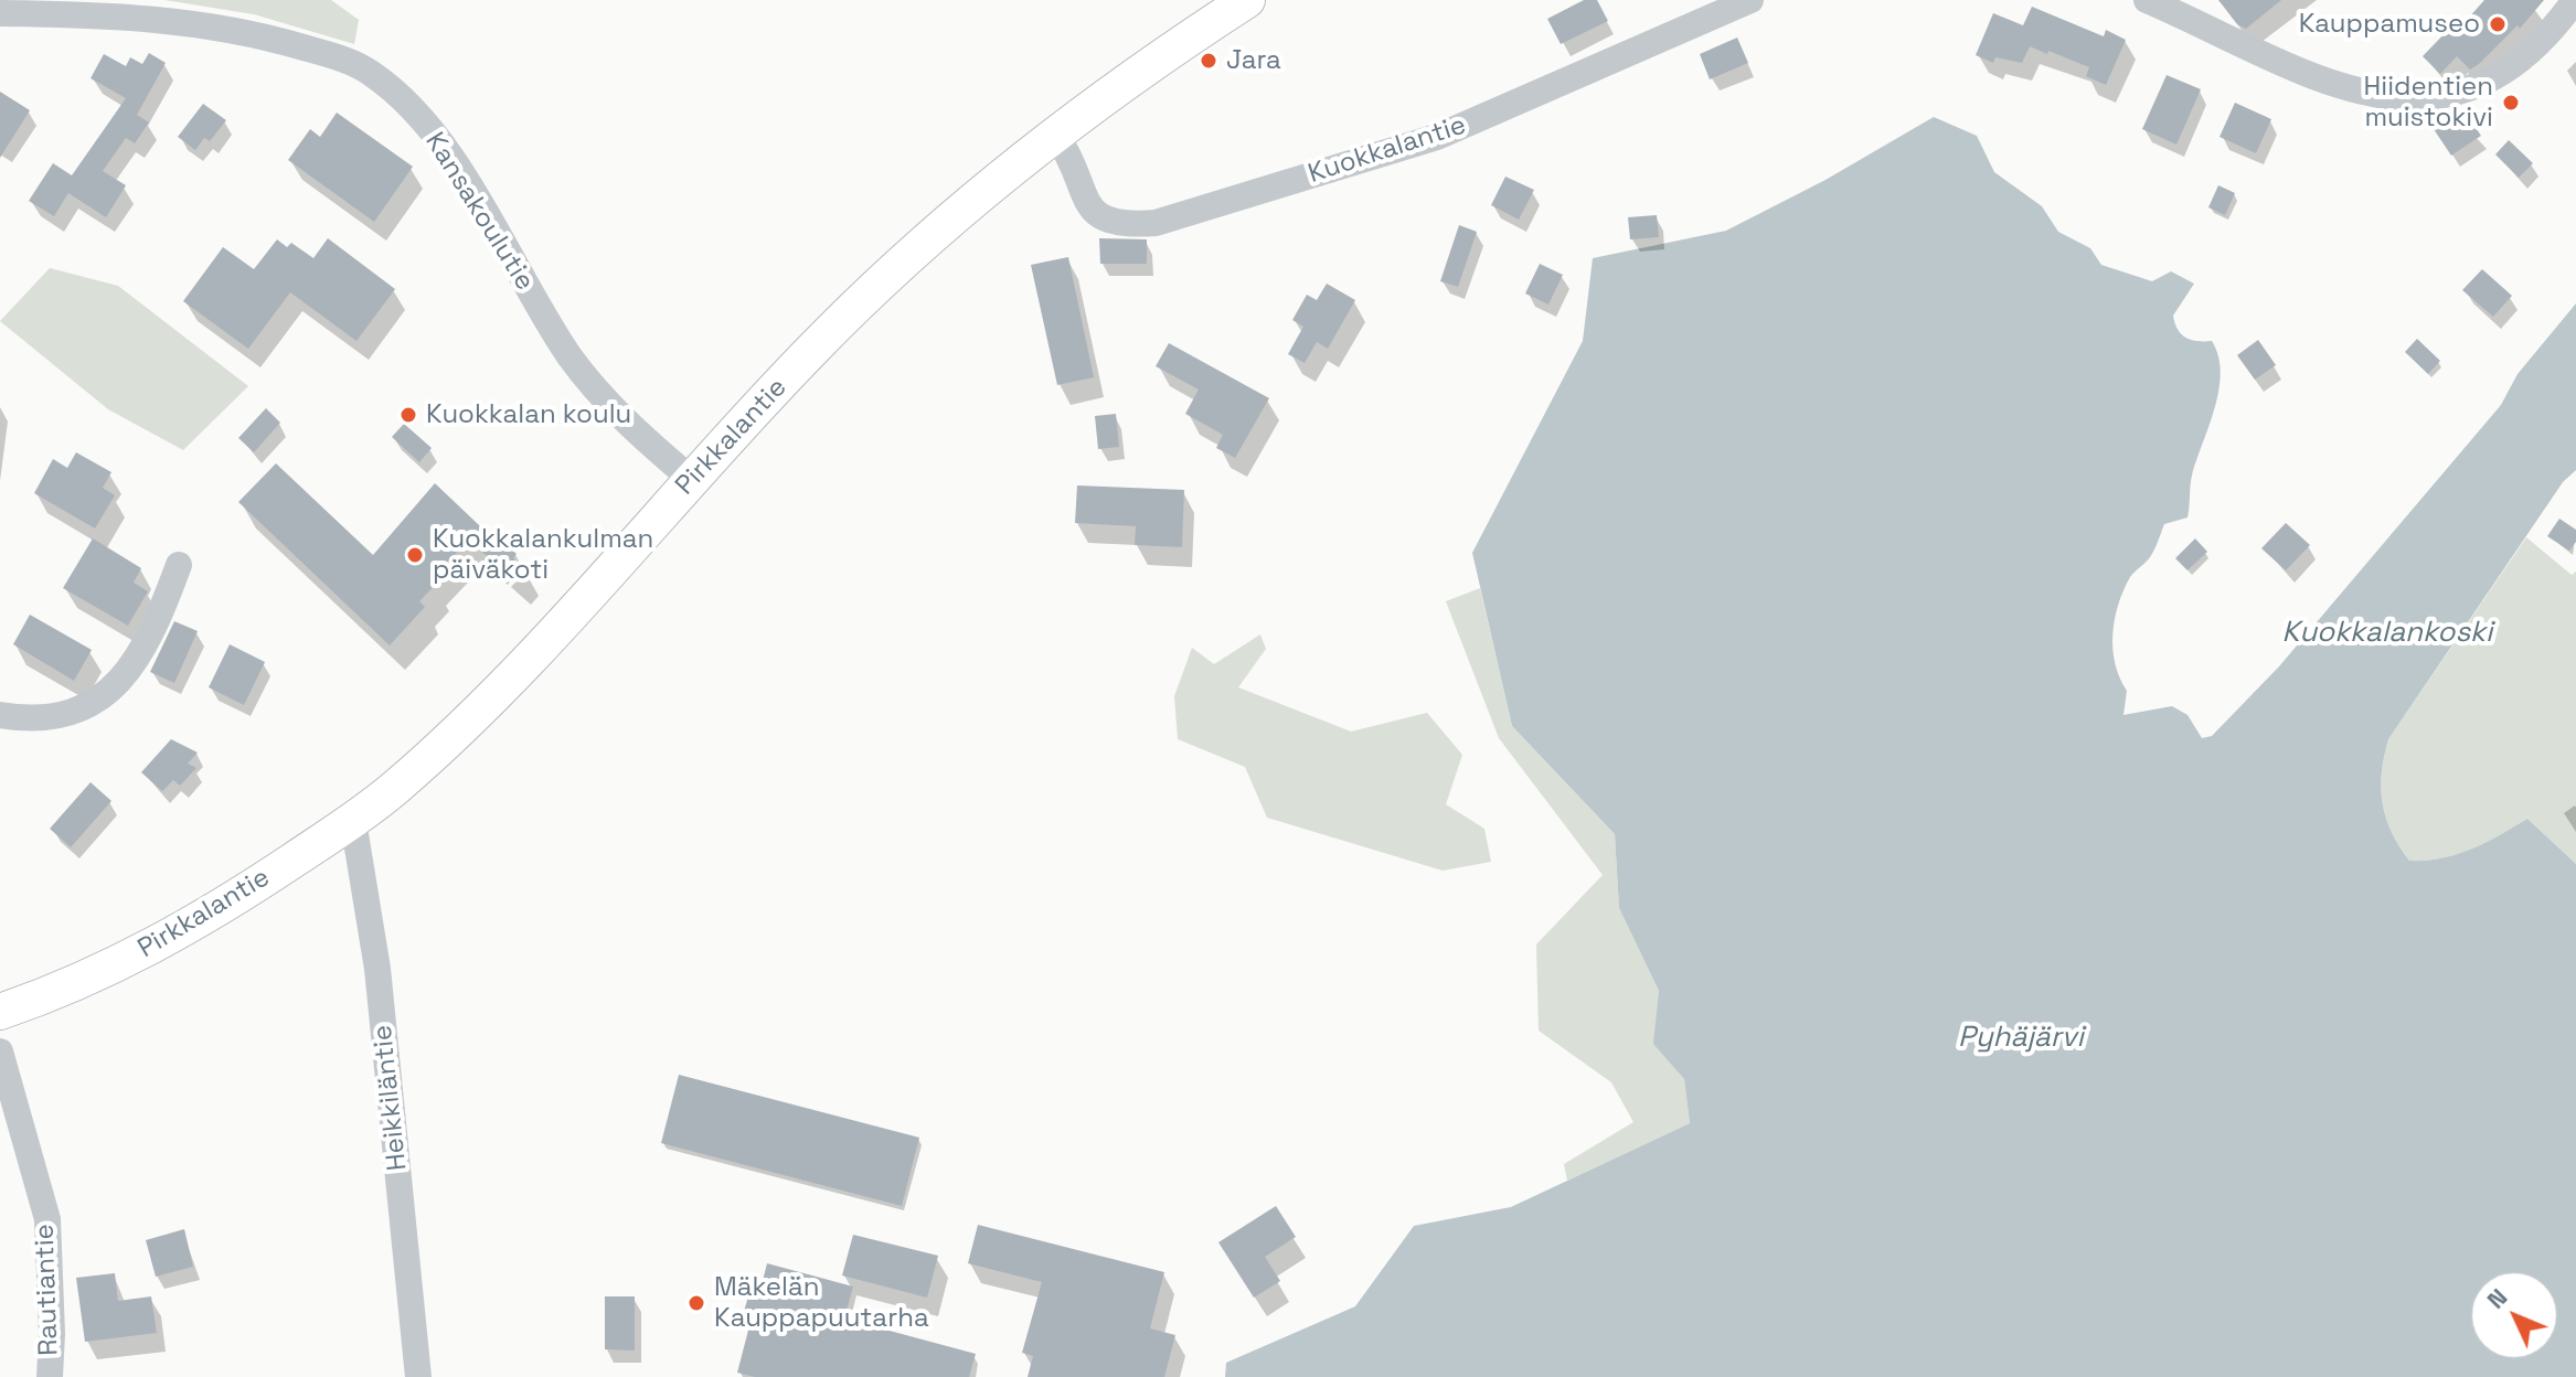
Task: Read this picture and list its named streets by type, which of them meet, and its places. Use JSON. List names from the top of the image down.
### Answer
{
  "streets": {
    "street": [
      "Kuokkalantie",
      "Kansakoulutie",
      "Pirkkalantie",
      "Heikkiläntie",
      "Rautiantie"
    ]
  },
  "crossings": [
    ["Kuokkalantie", "Pirkkalantie"],
    ["Kansakoulutie", "Pirkkalantie"],
    ["Pirkkalantie", "Heikkiläntie"]
  ],
  "water": ["Kuokkalankoski", "Pyhäjärvi"],
  "places": [
    "Kauppamuseo",
    "Jara",
    "Hiidentien muistokivi",
    "Kuokkalan koulu",
    "Kuokkalankulman päiväkoti",
    "Mäkelän Kauppapuutarha"
  ],
  "north": "top left"
}
